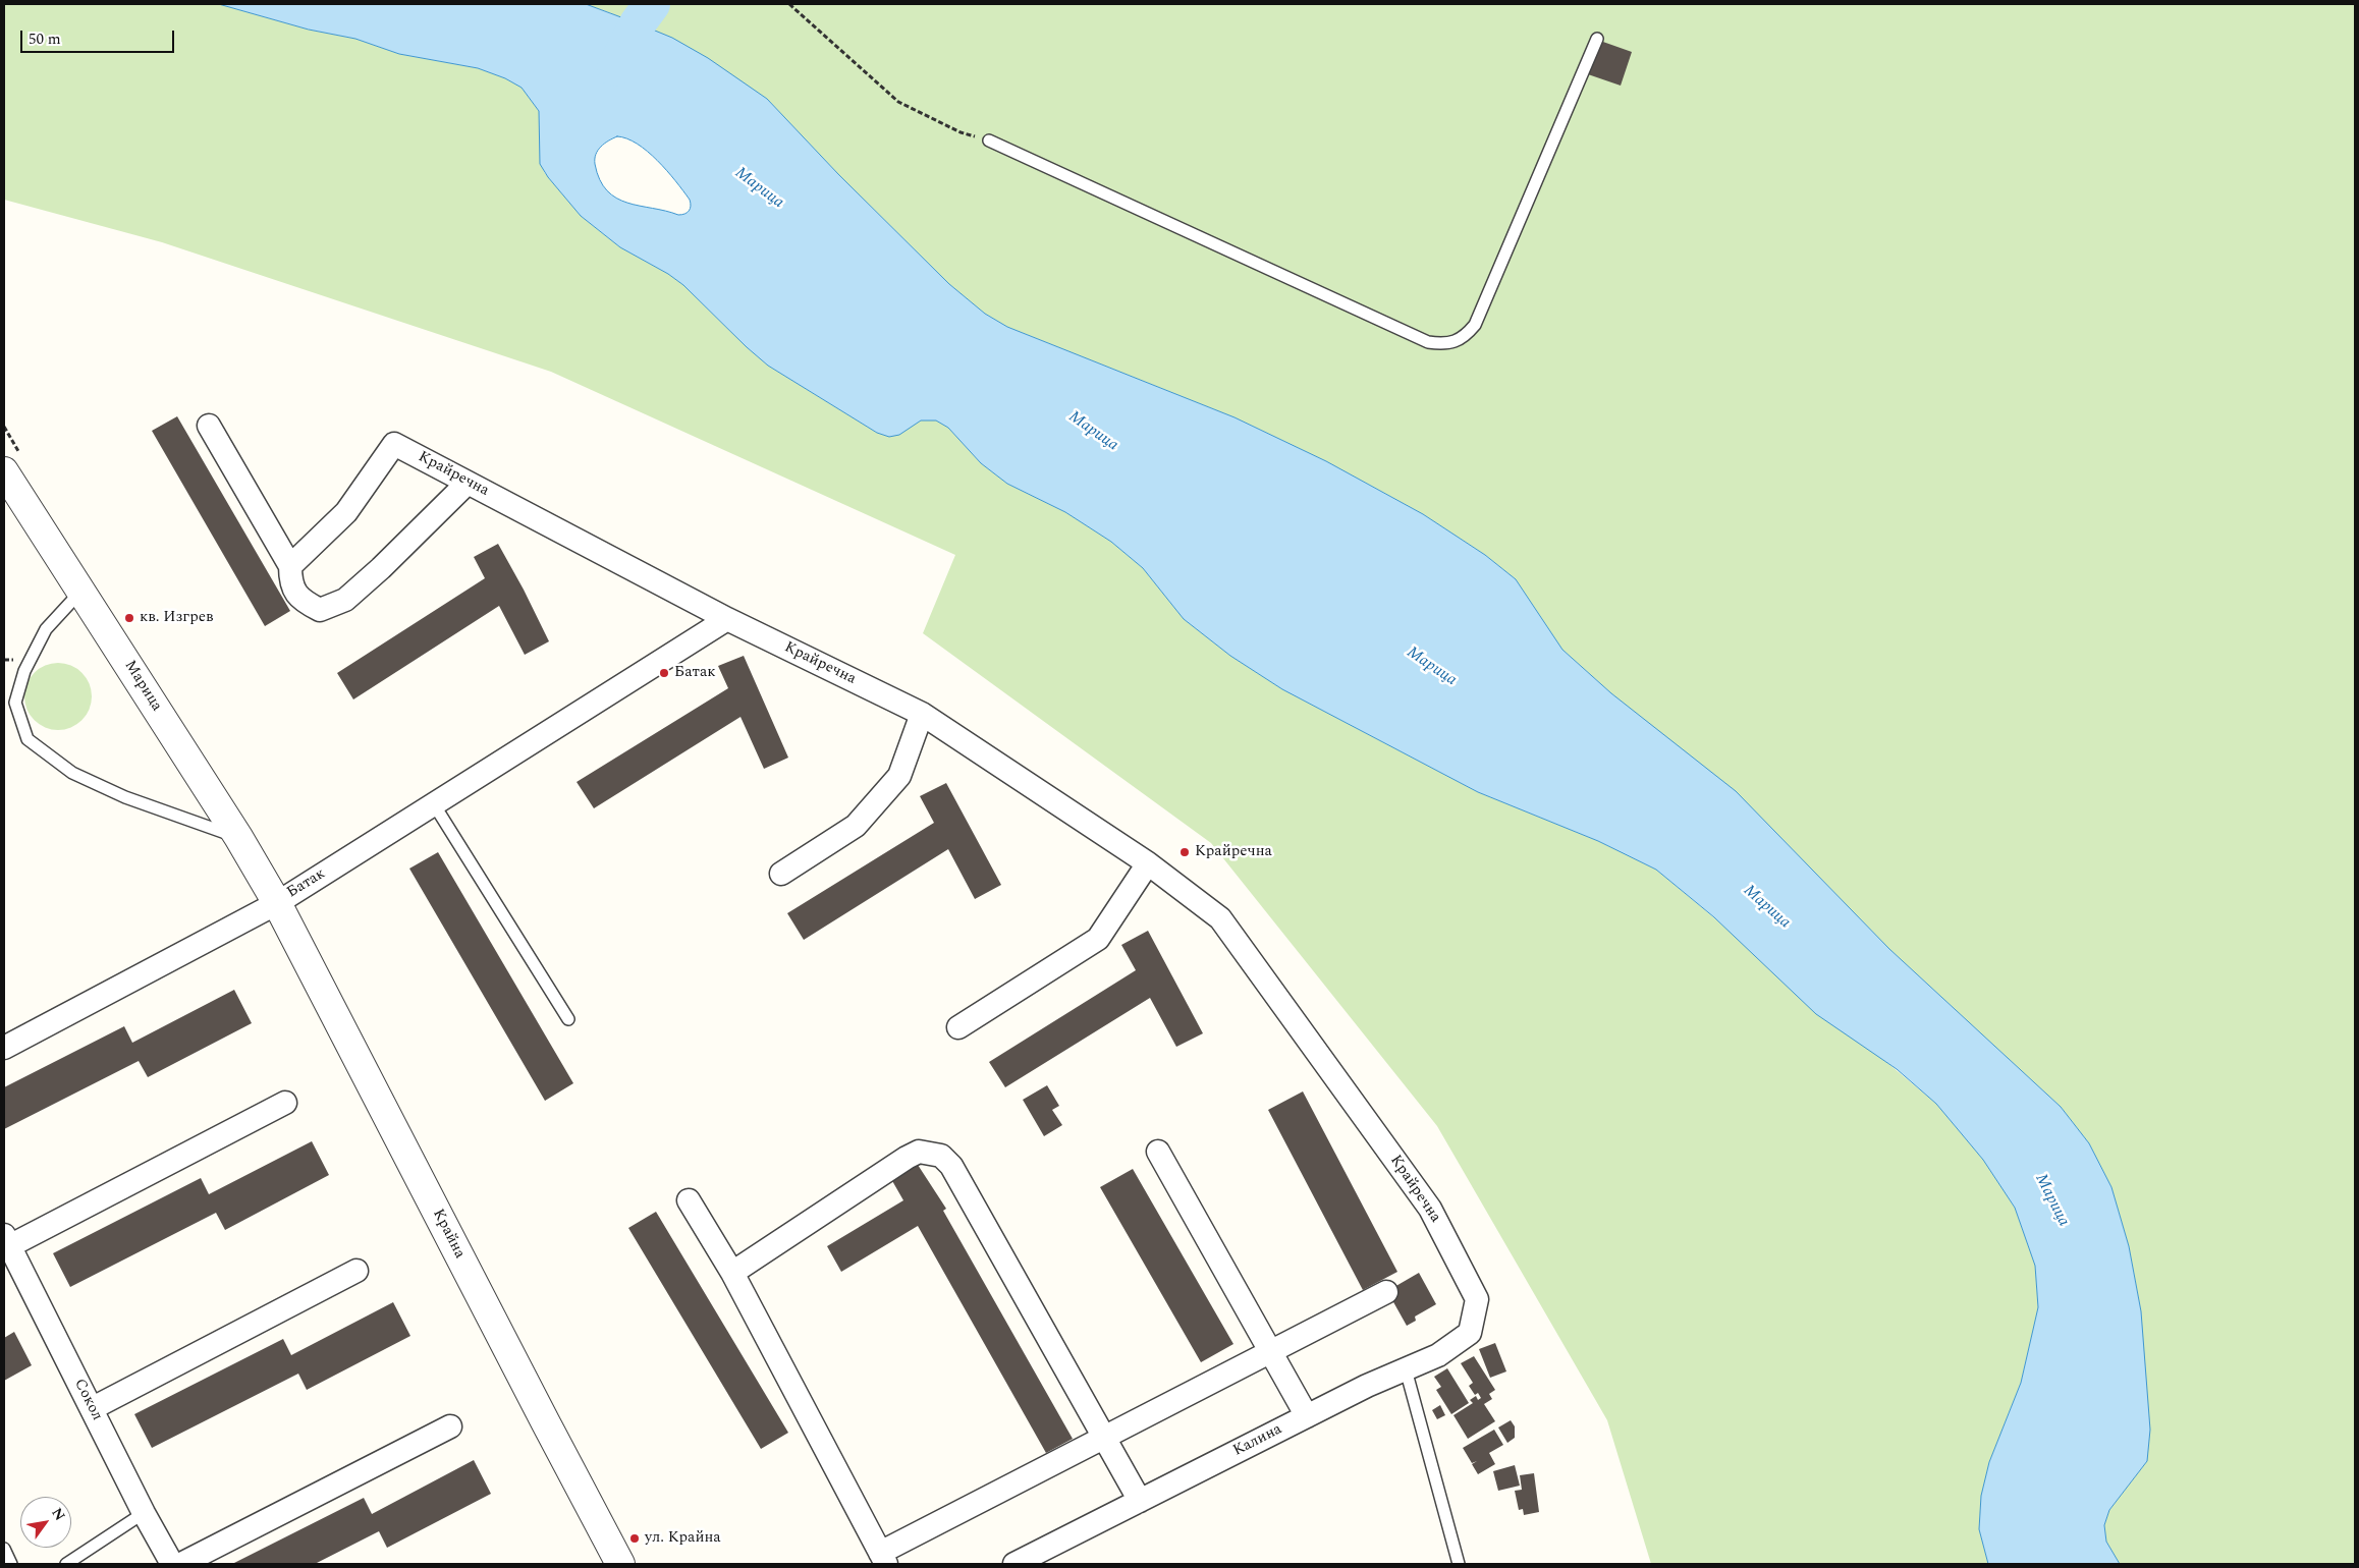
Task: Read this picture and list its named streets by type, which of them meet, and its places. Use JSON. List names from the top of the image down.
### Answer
{
  "streets": {
    "street": [
      "Крайречна",
      "Марица",
      "Батак",
      "Крайна",
      "Сокол",
      "Калина"
    ]
  },
  "crossings": [
    ["Крайречна", "Батак"],
    ["Крайречна", "Калина"],
    ["Марица", "Батак"],
    ["Марица", "Крайна"],
    ["Батак", "Крайна"]
  ],
  "water": ["Марица"],
  "places": [
    "кв. Изгрев",
    "Батак",
    "Крайречна",
    "ул. Крайна"
  ],
  "scale_bar": "50 m",
  "north": "top right"
}
